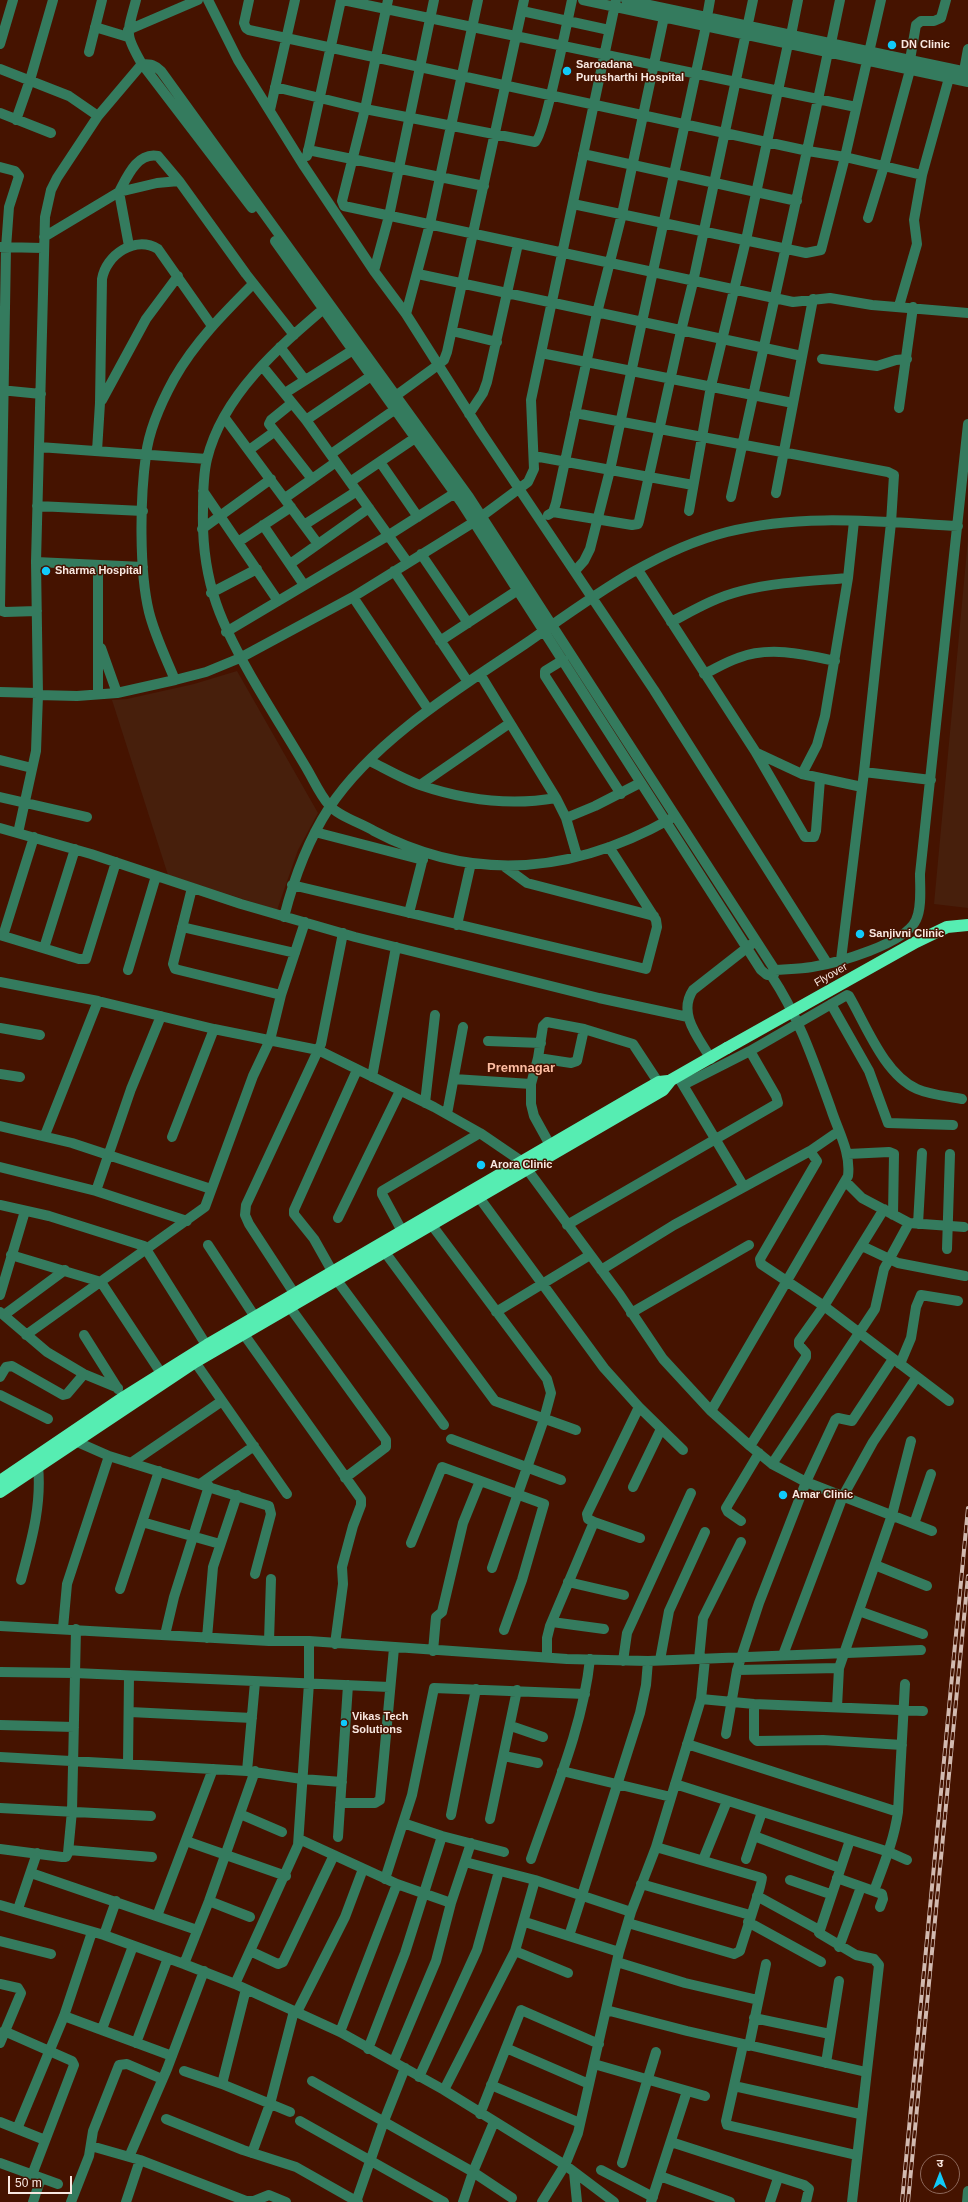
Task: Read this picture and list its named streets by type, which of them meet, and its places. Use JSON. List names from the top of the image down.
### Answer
{
  "streets": {
    "highway": ["Flyover"]
  },
  "districts": ["Premnagar"],
  "places": [
    "DN Clinic",
    "Saroadana Purusharthi Hospital",
    "Sharma Hospital",
    "Sanjivni Clinic",
    "Arora Clinic",
    "Amar Clinic",
    "Vikas Tech Solutions"
  ],
  "scale_bar": "50 m",
  "north": "top"
}
